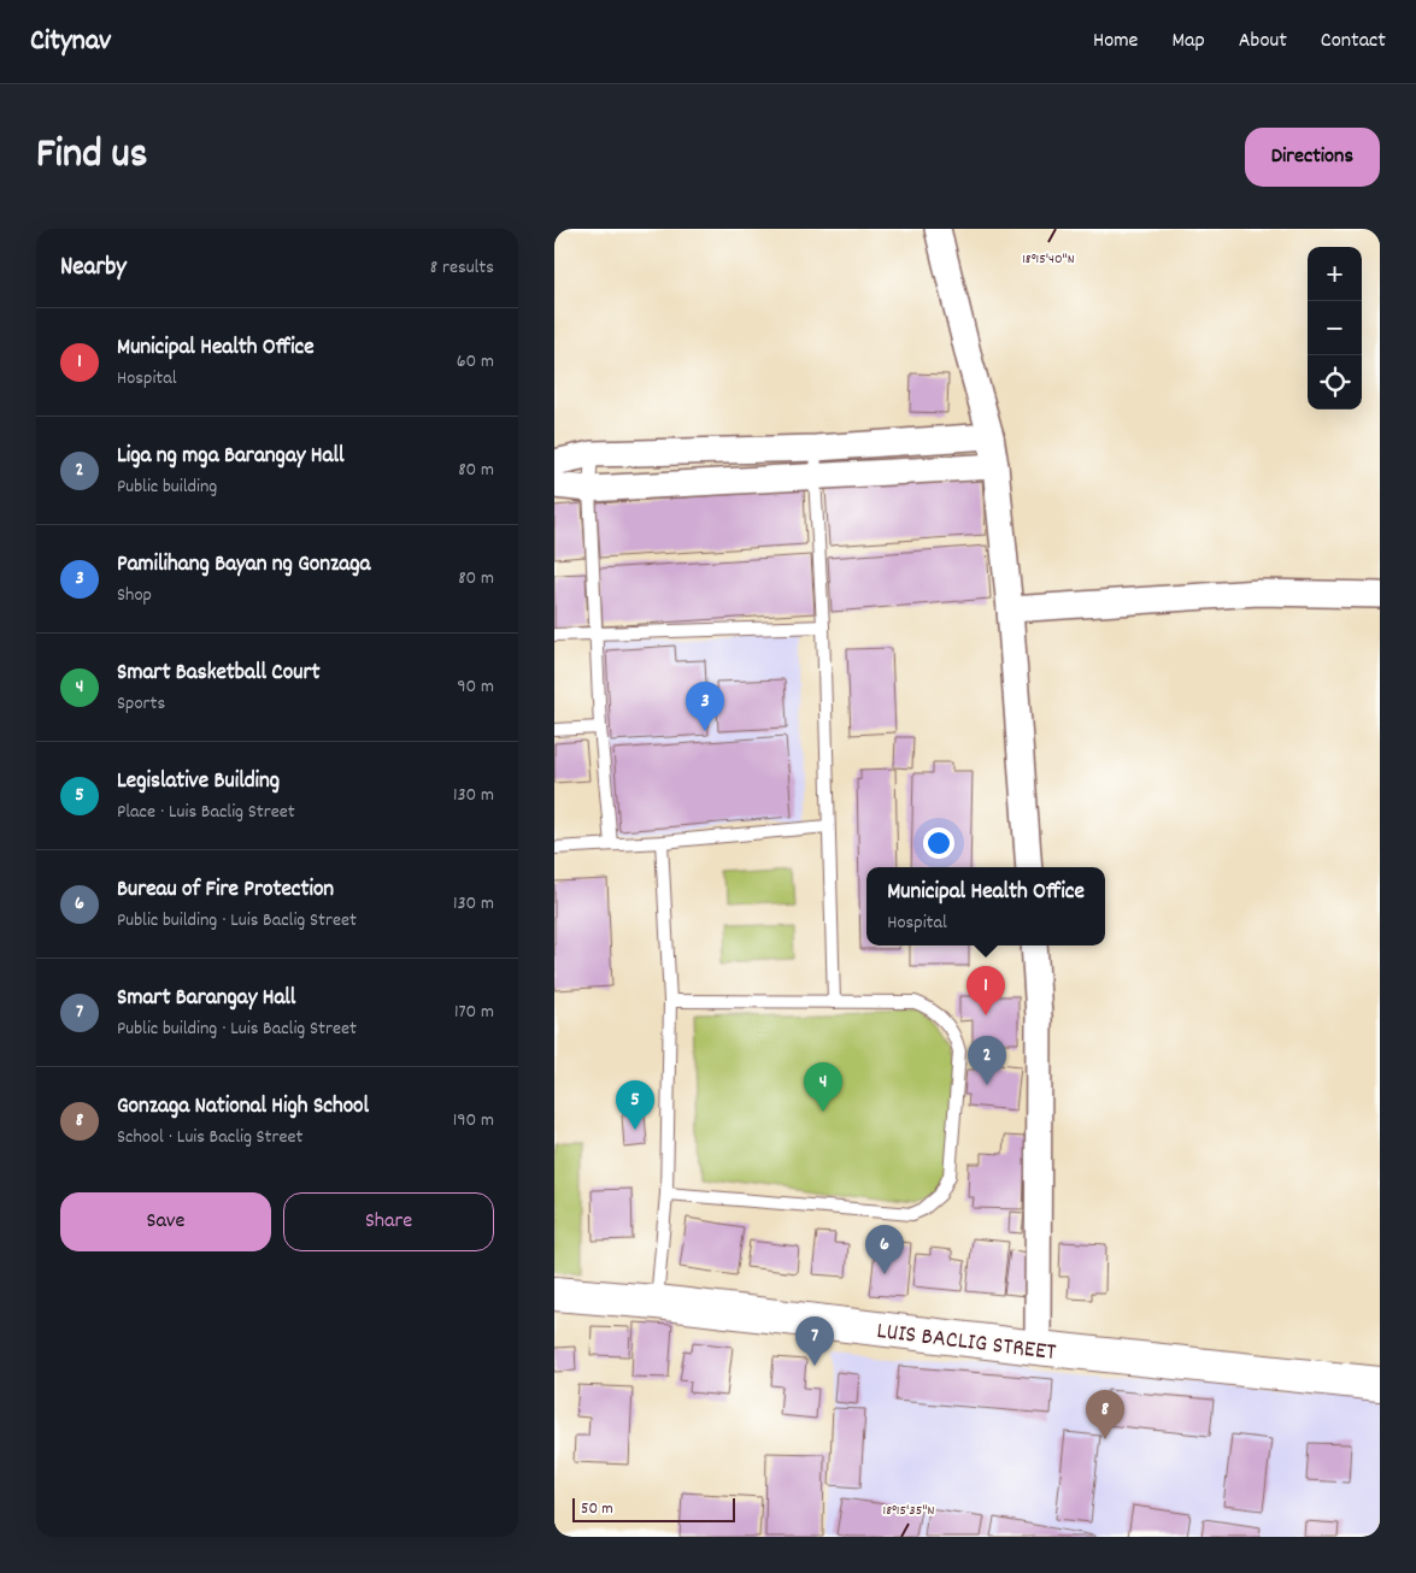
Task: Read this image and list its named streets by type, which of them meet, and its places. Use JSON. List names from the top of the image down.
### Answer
{
  "streets": {
    "street": ["LUIS BACLIG STREET"]
  },
  "scale_bar": "50 m",
  "page": {
    "header": "Citynav",
    "nav": [
      "Home",
      "Map",
      "About",
      "Contact"
    ],
    "title": "Find us",
    "buttons": [
      "Directions",
      ["Save", "Share"]
    ],
    "heading": ["Nearby", "8 results"],
    "map_buttons": ["+", "−"],
    "list": [
      {
        "mark": "1",
        "name": "Municipal Health Office",
        "note": "Hospital",
        "value": "60 m"
      },
      {
        "mark": "2",
        "name": "Liga ng mga Barangay Hall",
        "note": "Public building",
        "value": "80 m"
      },
      {
        "mark": "3",
        "name": "Pamilihang Bayan ng Gonzaga",
        "note": "Shop",
        "value": "80 m"
      },
      {
        "mark": "4",
        "name": "Smart Basketball Court",
        "note": "Sports",
        "value": "90 m"
      },
      {
        "mark": "5",
        "name": "Legislative Building",
        "note": "Place · Luis Baclig Street",
        "value": "130 m"
      },
      {
        "mark": "6",
        "name": "Bureau of Fire Protection",
        "note": "Public building · Luis Baclig Street",
        "value": "130 m"
      },
      {
        "mark": "7",
        "name": "Smart Barangay Hall",
        "note": "Public building · Luis Baclig Street",
        "value": "170 m"
      },
      {
        "mark": "8",
        "name": "Gonzaga National High School",
        "note": "School · Luis Baclig Street",
        "value": "190 m"
      }
    ],
    "pins": [
      "3",
      "1",
      "2",
      "4",
      "5",
      "6",
      "7",
      "8"
    ],
    "popup": ["Municipal Health Office", "Hospital"],
    "scale": "50 m"
  },
  "coordinates": ["18°15'40\"N", "18°15'35\"N"]
}
